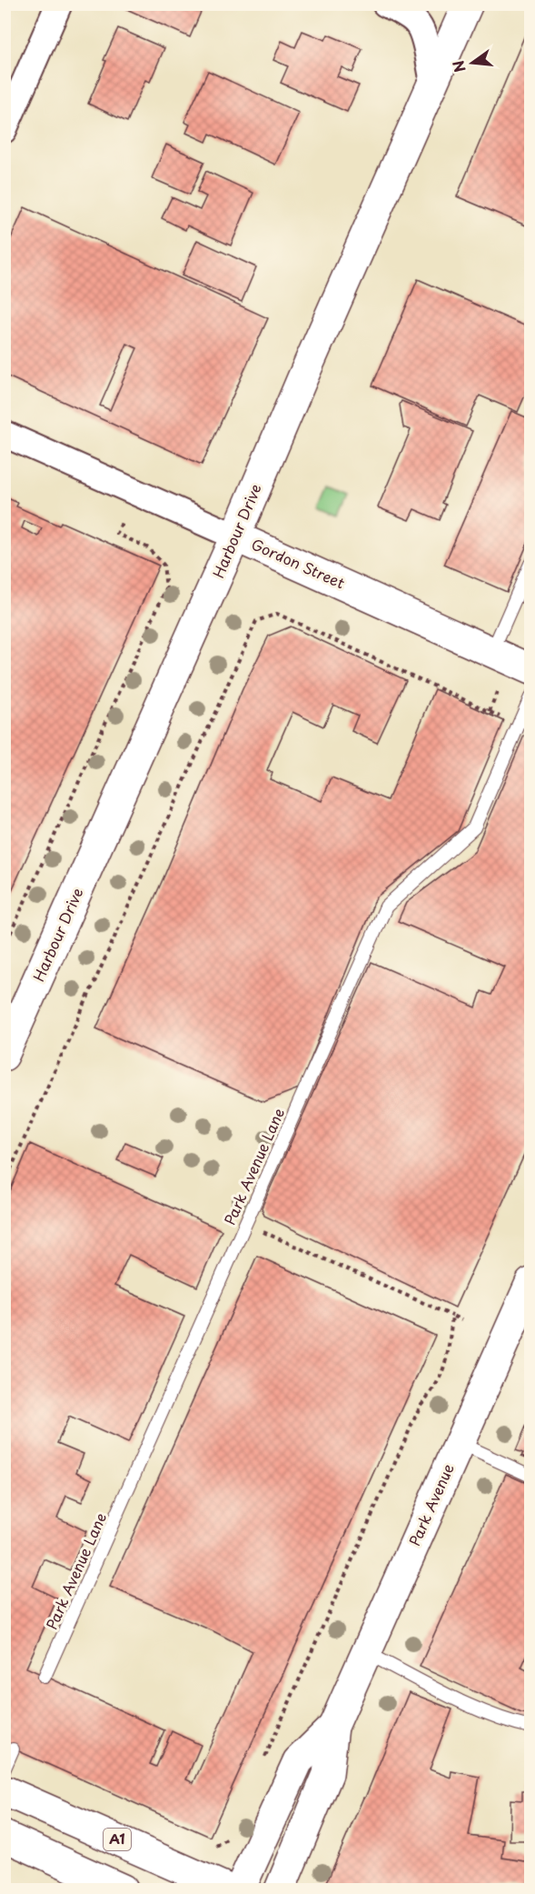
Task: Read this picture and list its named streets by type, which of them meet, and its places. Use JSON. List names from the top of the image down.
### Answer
{
  "streets": {
    "main road": [
      "Harbour Drive",
      "Gordon Street",
      "Park Avenue",
      "A1"
    ],
    "lane": ["Park Avenue Lane"]
  },
  "crossings": [
    ["Harbour Drive", "Gordon Street"]
  ],
  "north": "left"
}
